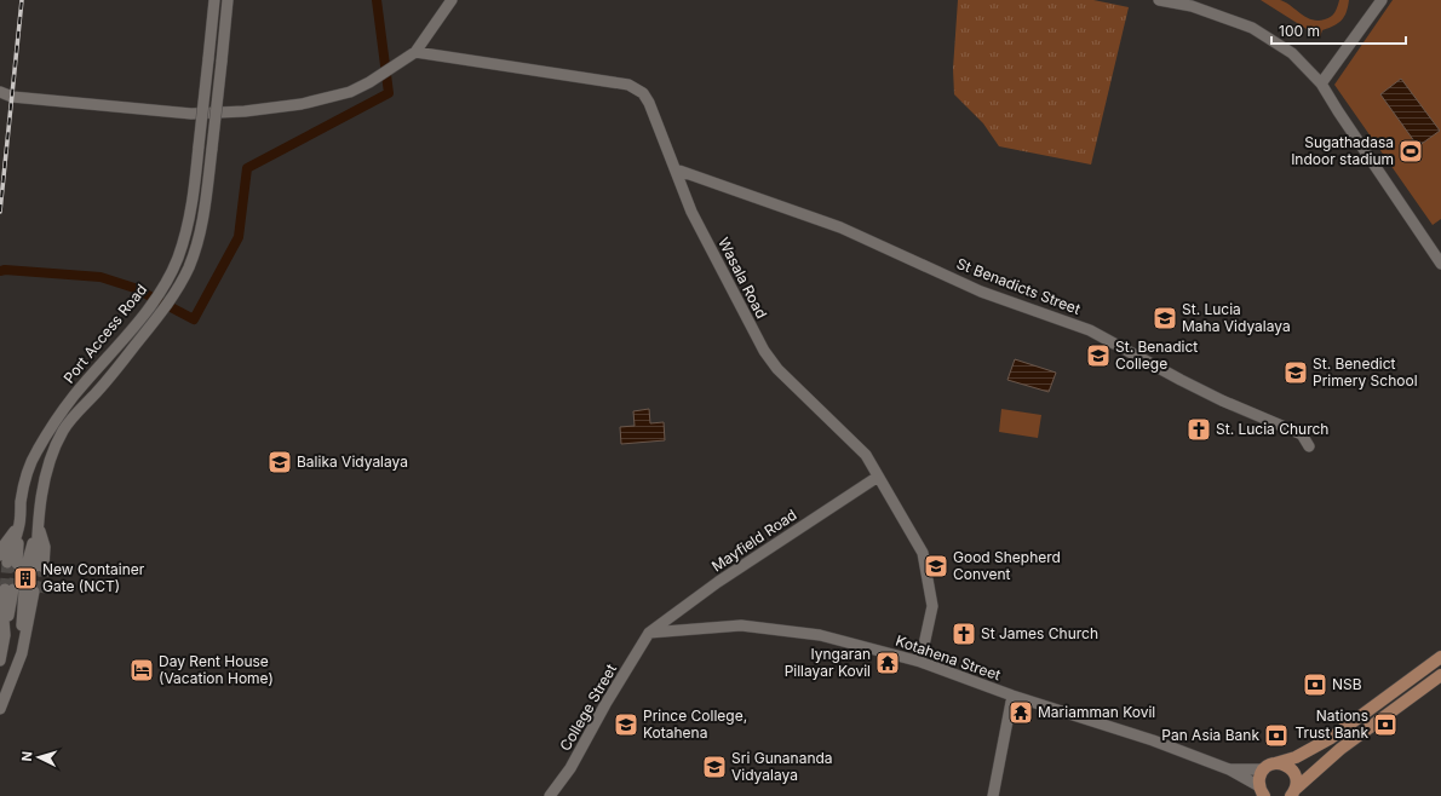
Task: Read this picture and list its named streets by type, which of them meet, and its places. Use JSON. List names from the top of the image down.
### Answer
{
  "streets": {
    "street": [
      "Wasala Road",
      "St Benadicts Street",
      "Port Access Road",
      "Mayfield Road",
      "Kotahena Street",
      "College Street"
    ]
  },
  "crossings": [
    ["Wasala Road", "St Benadicts Street"],
    ["Wasala Road", "Mayfield Road"],
    ["Wasala Road", "Kotahena Street"],
    ["Mayfield Road", "Kotahena Street"],
    ["Mayfield Road", "College Street"],
    ["Kotahena Street", "College Street"]
  ],
  "places": {
    "sports": ["Sugathadasa Indoor stadium"],
    "school or university": [
      "St. Lucia Maha Vidyalaya",
      "St. Benadict College",
      "St. Benedict Primery School",
      "Balika Vidyalaya",
      "Good Shepherd Convent",
      "Prince College, Kotahena",
      "Sri Gunananda Vidyalaya"
    ],
    "church": ["St. Lucia Church", "St James Church"],
    "building": ["New Container Gate (NCT)"],
    "temple": ["Iyngaran Pillayar Kovil", "Mariamman Kovil"],
    "hotel": ["Day Rent House (Vacation Home)"],
    "bank": ["NSB", "Nations Trust Bank", "Pan Asia Bank"]
  },
  "scale_bar": "100 m",
  "north": "left"
}
